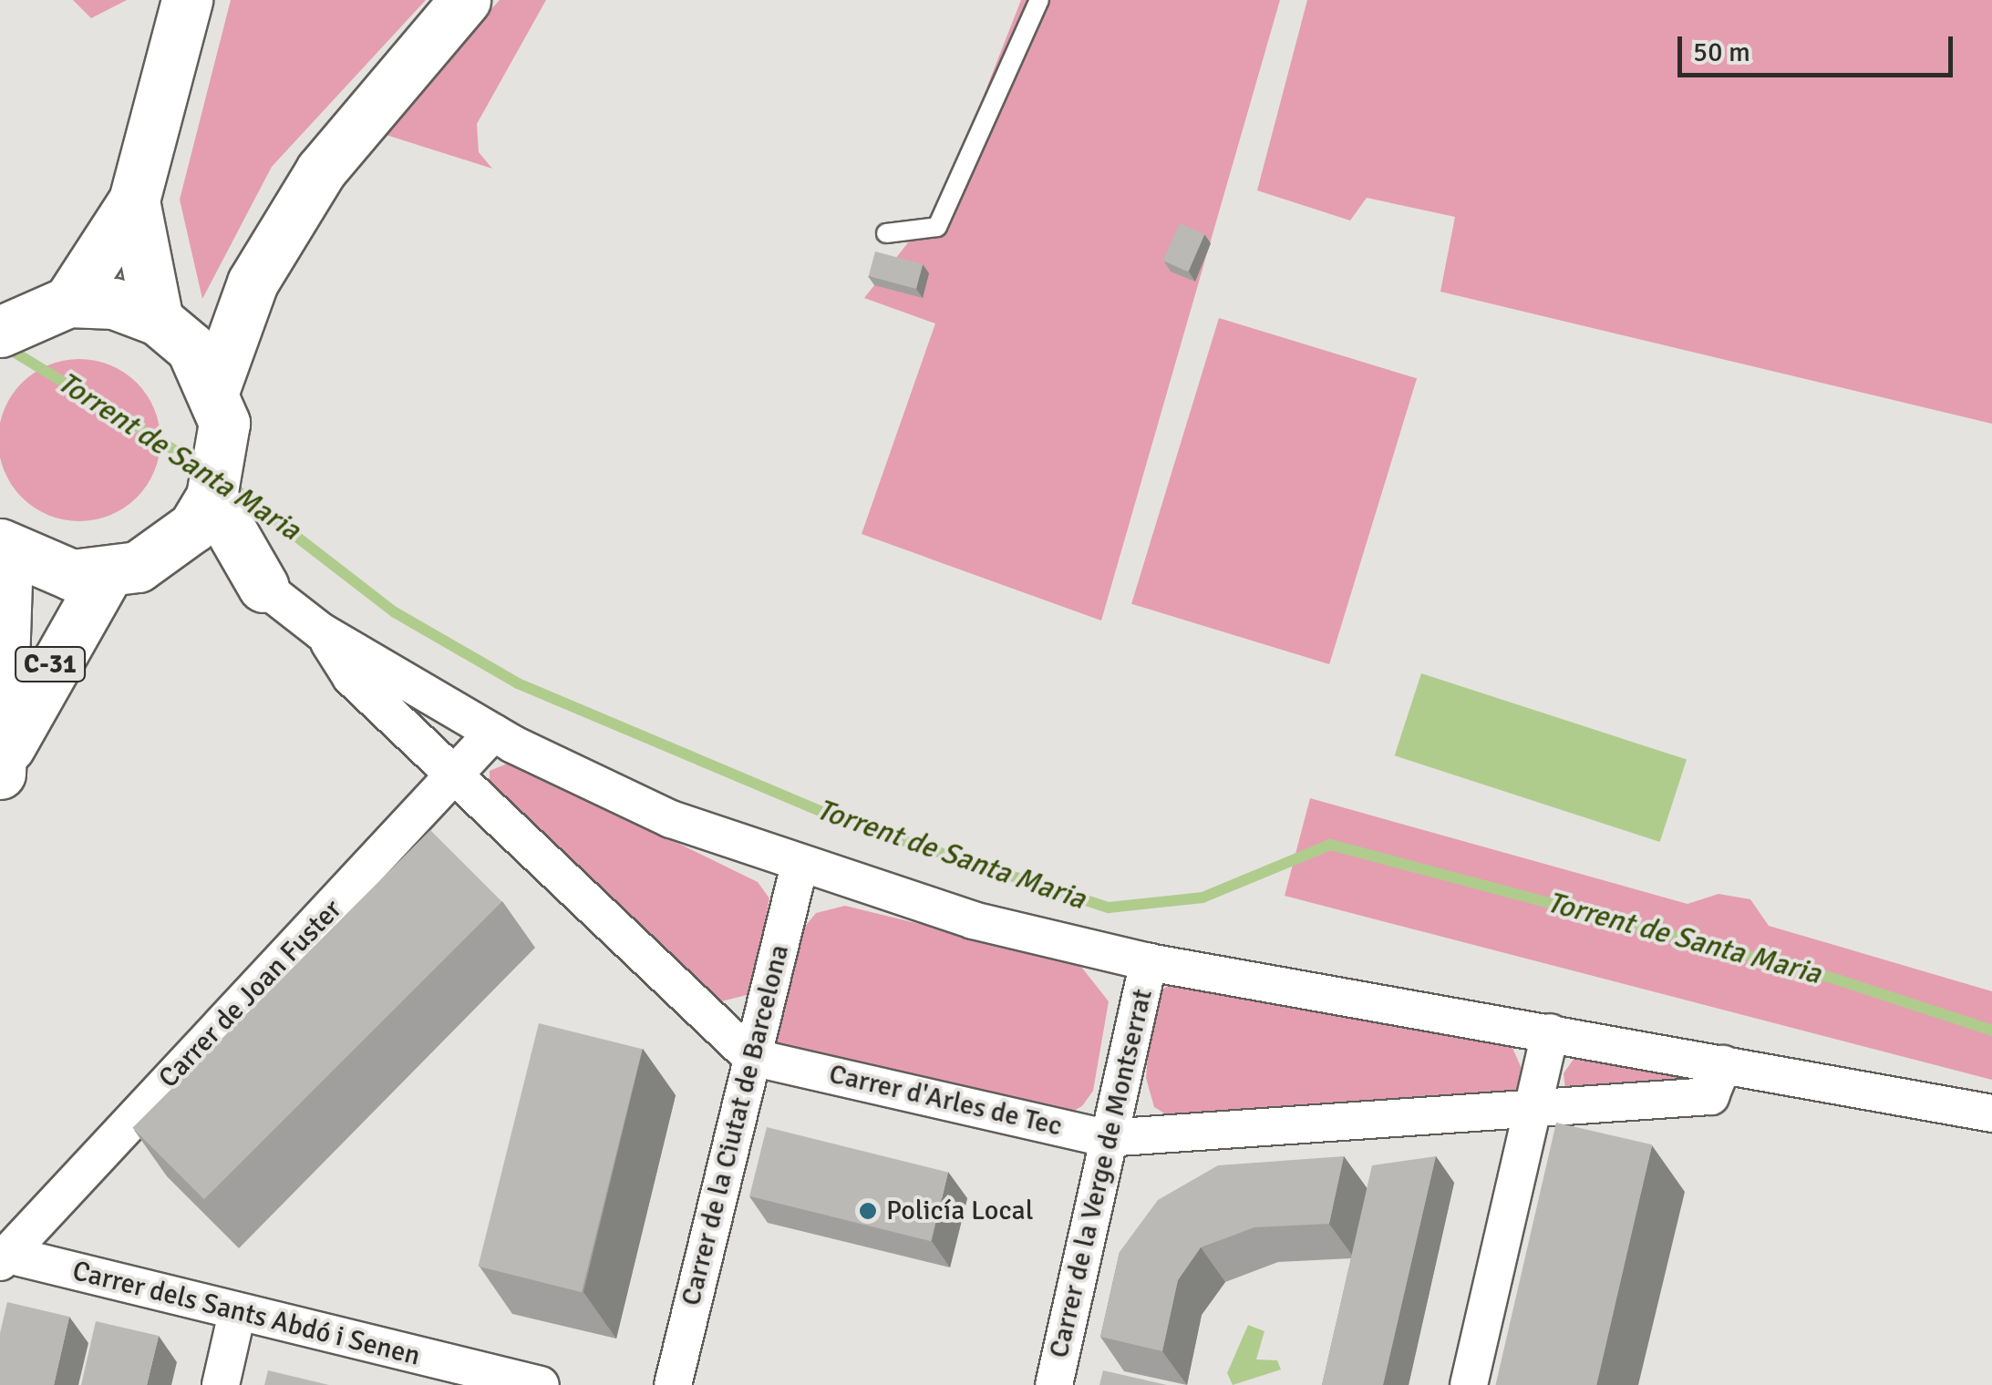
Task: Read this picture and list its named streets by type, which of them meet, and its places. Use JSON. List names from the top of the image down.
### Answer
{
  "streets": {
    "main road": ["C-31"],
    "street": [
      "Carrer de Joan Fuster",
      "Carrer d'Arles de Tec",
      "Carrer de la Ciutat de Barcelona",
      "Carrer de la Verge de Montserrat",
      "Carrer dels Sants Abdó i Senen"
    ]
  },
  "crossings": [
    ["Carrer de Joan Fuster", "Carrer dels Sants Abdó i Senen"],
    ["Carrer d'Arles de Tec", "Carrer de la Ciutat de Barcelona"],
    ["Carrer d'Arles de Tec", "Carrer de la Verge de Montserrat"]
  ],
  "water": ["Torrent de Santa Maria"],
  "places": ["Policía Local"],
  "scale_bar": "50 m"
}
